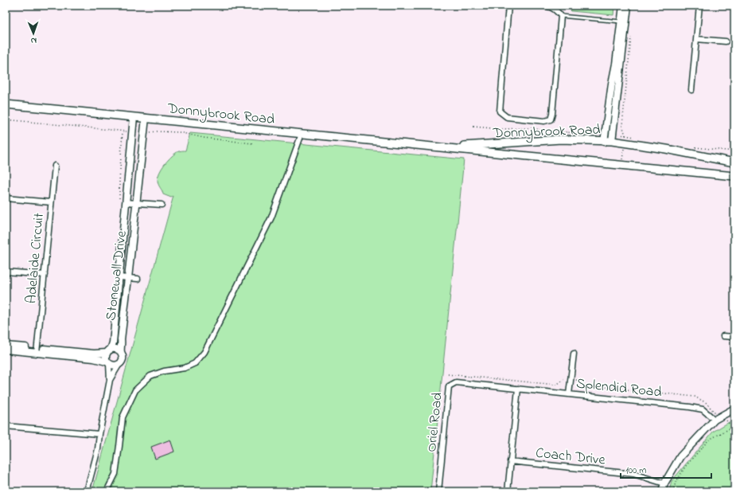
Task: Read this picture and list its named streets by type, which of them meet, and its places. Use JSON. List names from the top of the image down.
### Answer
{
  "streets": {
    "main road": ["Donnybrook Road"],
    "street": [
      "Adelaide Circuit",
      "Stonewall Drive",
      "Splendid Road",
      "Oriel Road",
      "Coach Drive"
    ]
  },
  "crossings": [
    ["Donnybrook Road", "Stonewall Drive"],
    ["Splendid Road", "Oriel Road"]
  ],
  "scale_bar": "100 m",
  "north": "bottom"
}
